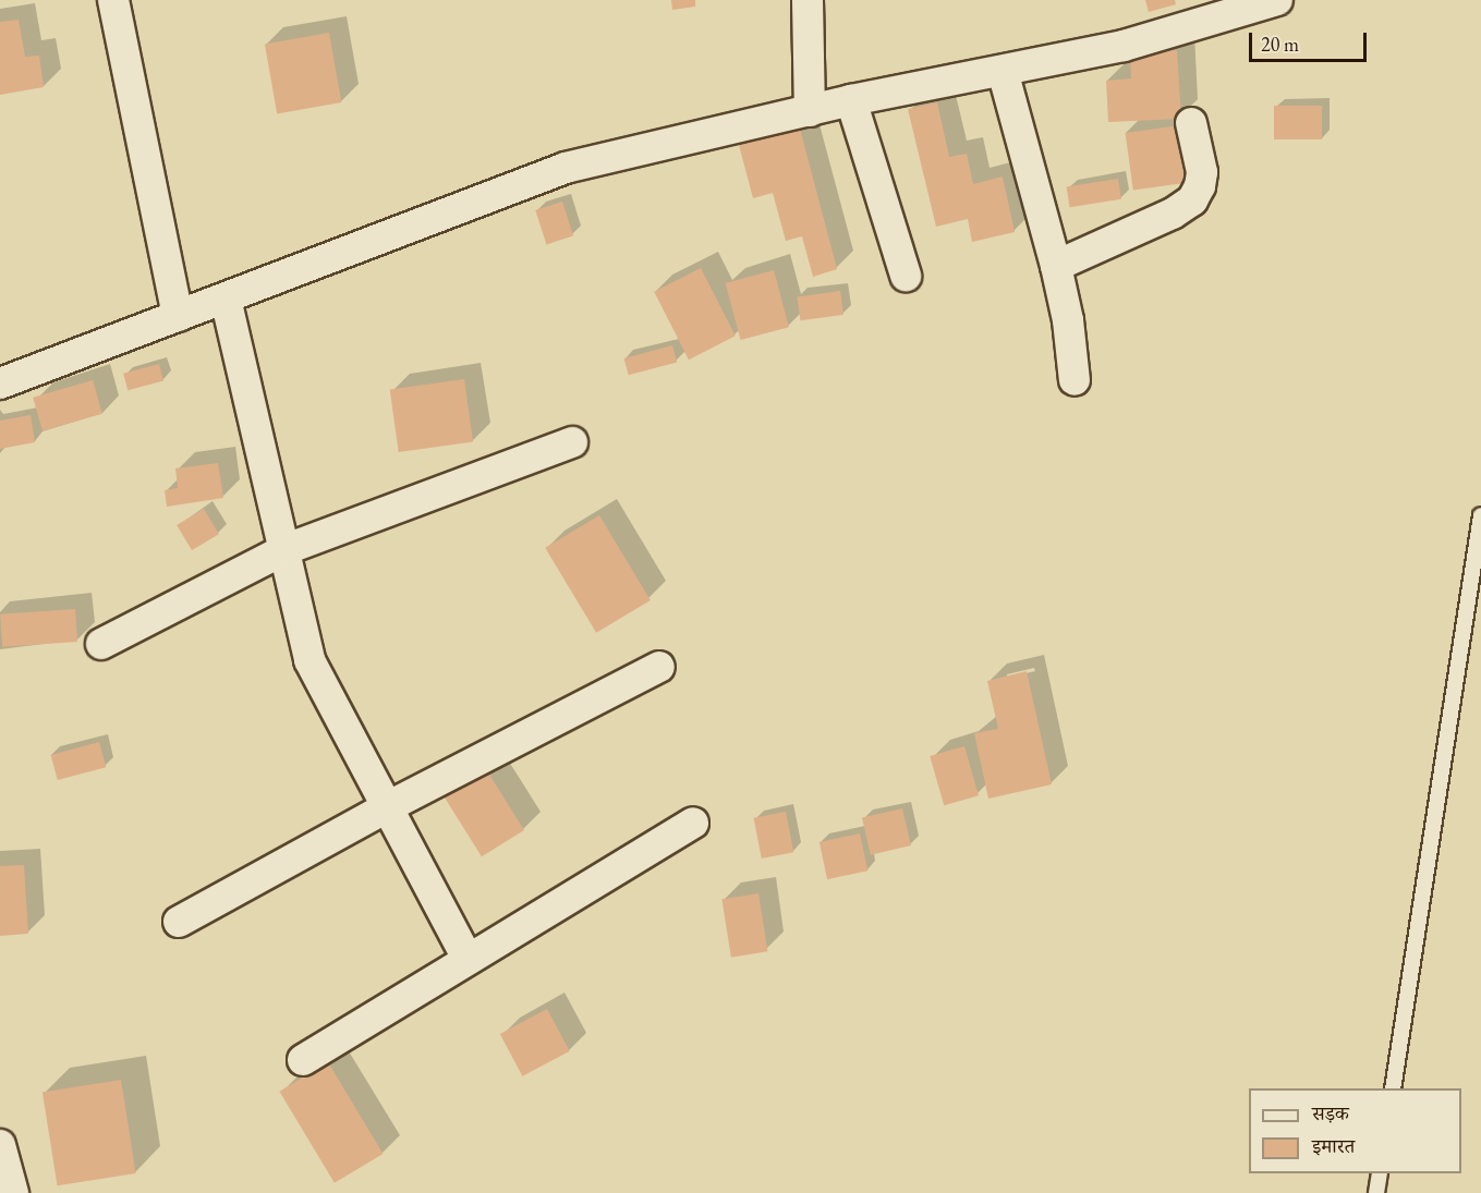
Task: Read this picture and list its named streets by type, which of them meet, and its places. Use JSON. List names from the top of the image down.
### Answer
{
  "legend": ["सड़क", "इमारत"],
  "scale_bar": "20 m"
}
